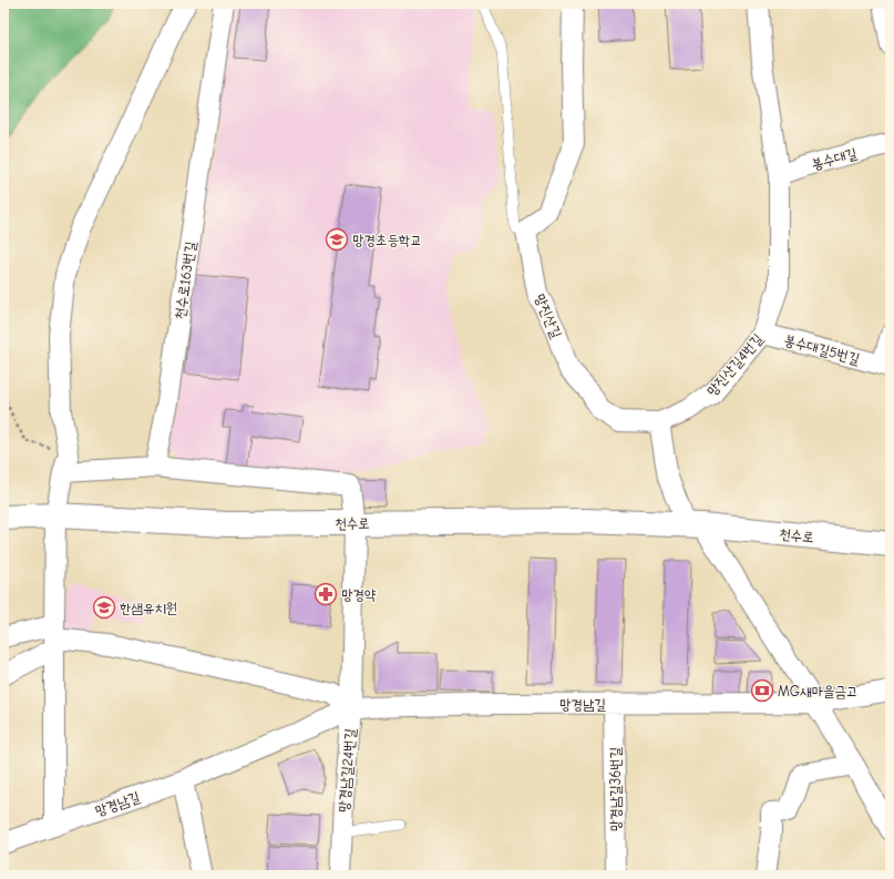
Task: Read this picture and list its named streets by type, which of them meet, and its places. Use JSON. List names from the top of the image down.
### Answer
{
  "streets": {
    "street": [
      "봉수대길",
      "천수로163번길",
      "망진산길",
      "봉수대길5번길",
      "망진산길4번길",
      "천수로",
      "망경남길",
      "망경남길24번길",
      "망경남길36번길"
    ]
  },
  "crossings": [
    ["봉수대길", "망진산길4번길"],
    ["망진산길", "망진산길4번길"],
    ["봉수대길5번길", "망진산길4번길"],
    ["망경남길", "망경남길24번길"],
    ["망경남길", "망경남길36번길"]
  ],
  "places": {
    "school or university": ["망경초등학교", "한샘유치원"],
    "pharmacy": ["망경약"],
    "bank": ["MG새마을금고"]
  }
}
